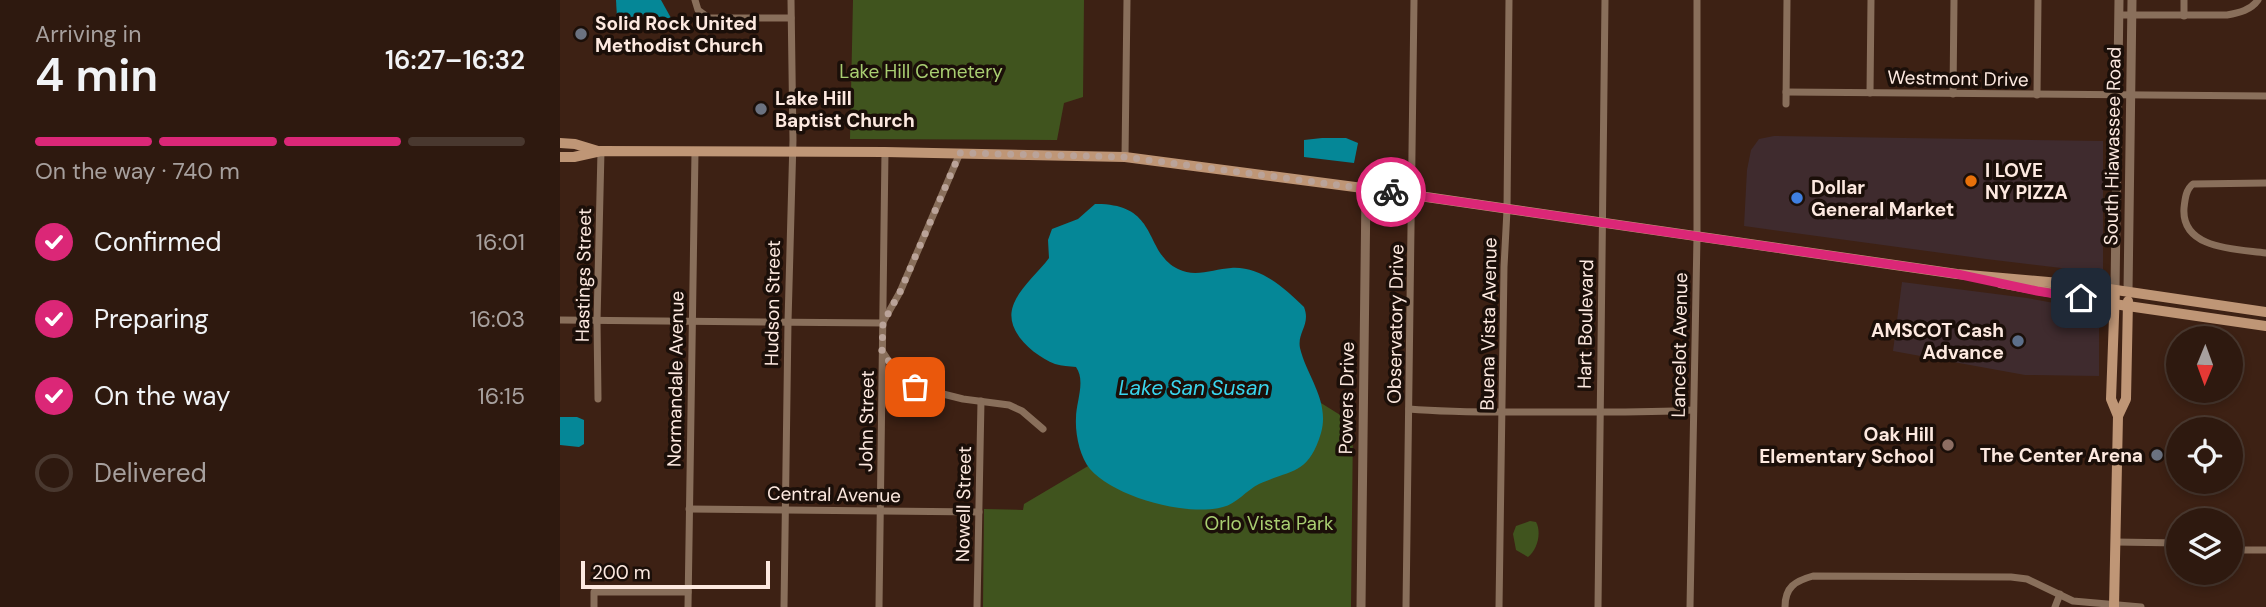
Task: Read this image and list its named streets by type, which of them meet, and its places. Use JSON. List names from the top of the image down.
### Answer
{
  "streets": {
    "street": [
      "Westmont Drive",
      "South Hiawassee Road",
      "Hastings Street",
      "Hudson Street",
      "Observatory Drive",
      "Buena Vista Avenue",
      "Hart Boulevard",
      "Lancelot Avenue",
      "Normandale Avenue",
      "Powers Drive",
      "John Street",
      "Central Avenue",
      "Nowell Street"
    ]
  },
  "crossings": [
    ["Westmont Drive", "South Hiawassee Road"],
    ["Hudson Street", "Central Avenue"],
    ["Normandale Avenue", "Central Avenue"],
    ["John Street", "Central Avenue"],
    ["Central Avenue", "Nowell Street"]
  ],
  "water": ["Lake San Susan"],
  "parks": ["Lake Hill Cemetery", "Orlo Vista Park"],
  "places": [
    "Solid Rock United Methodist Church",
    "Lake Hill Baptist Church",
    "I LOVE NY PIZZA",
    "Dollar General Market",
    "AMSCOT Cash Advance",
    "Oak Hill Elementary School",
    "The Center Arena"
  ],
  "scale_bar": "200 m",
  "north": "bottom",
  "page": {
    "heading": ["4 min", "Arriving in", "16:27–16:32"],
    "bar": "On the way · 740 m",
    "list": [
      ["Confirmed", "16:01"],
      ["Preparing", "16:03"],
      ["On the way", "16:15"],
      "Delivered"
    ],
    "scale": "200 m"
  }
}
